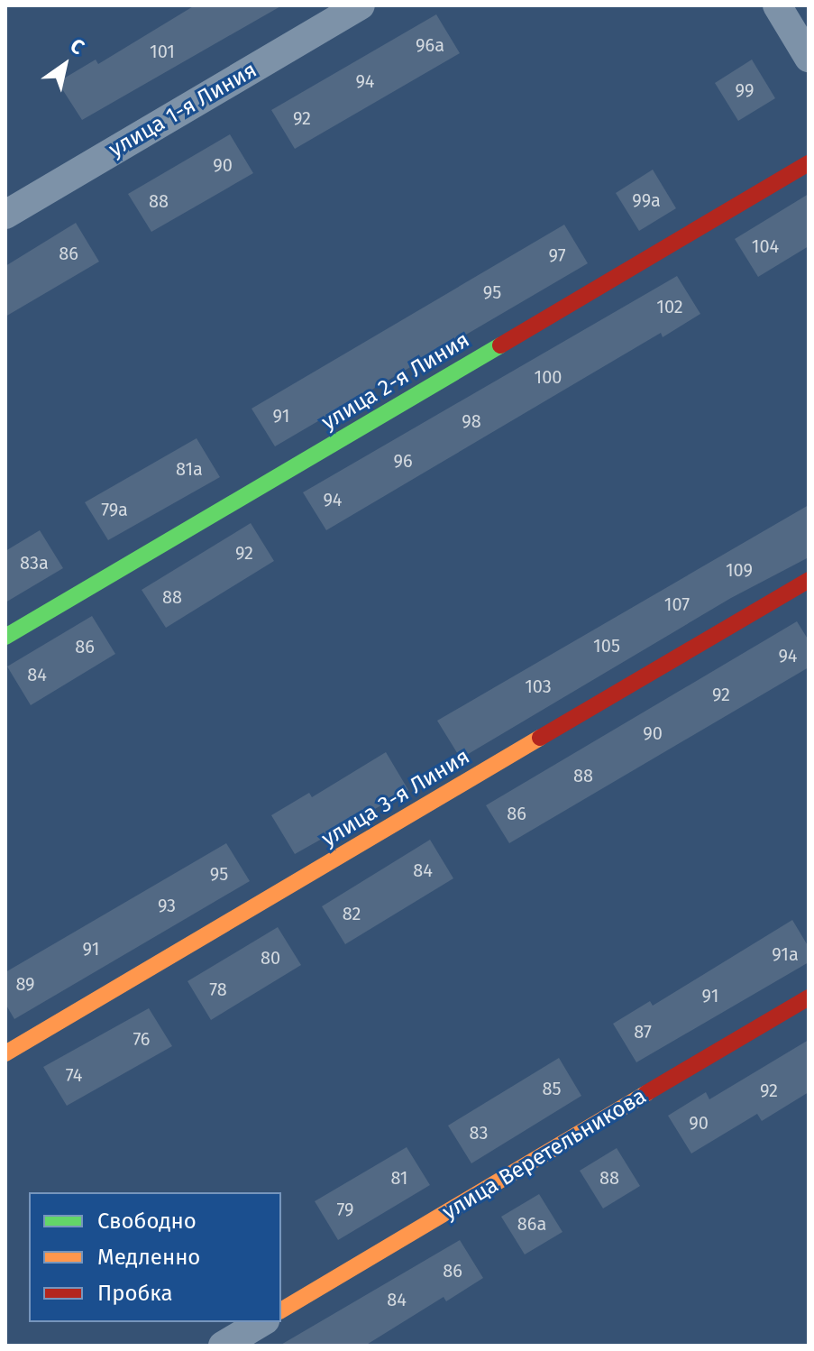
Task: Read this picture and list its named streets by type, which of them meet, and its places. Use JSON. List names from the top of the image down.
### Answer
{
  "streets": {
    "street": [
      "улица 1-я Линия",
      "улица 2-я Линия",
      "улица 3-я Линия",
      "улица Веретельникова"
    ]
  },
  "house_numbers": [
    "96а",
    "101",
    "94",
    "99",
    "92",
    "90",
    "99а",
    "88",
    "104",
    "86",
    "97",
    "95",
    "102",
    "100",
    "91",
    "98",
    "96",
    "81а",
    "94",
    "79а",
    "92",
    "83а",
    "109",
    "88",
    "107",
    "105",
    "86",
    "94",
    "84",
    "103",
    "92",
    "90",
    "88",
    "86",
    "84",
    "95",
    "93",
    "82",
    "91",
    "91а",
    "80",
    "89",
    "78",
    "91",
    "87",
    "76",
    "74",
    "85",
    "92",
    "90",
    "83",
    "81",
    "88",
    "79",
    "86а",
    "86",
    "84"
  ],
  "legend": ["Свободно", "Медленно", "Пробка"],
  "north": "top right"
}
